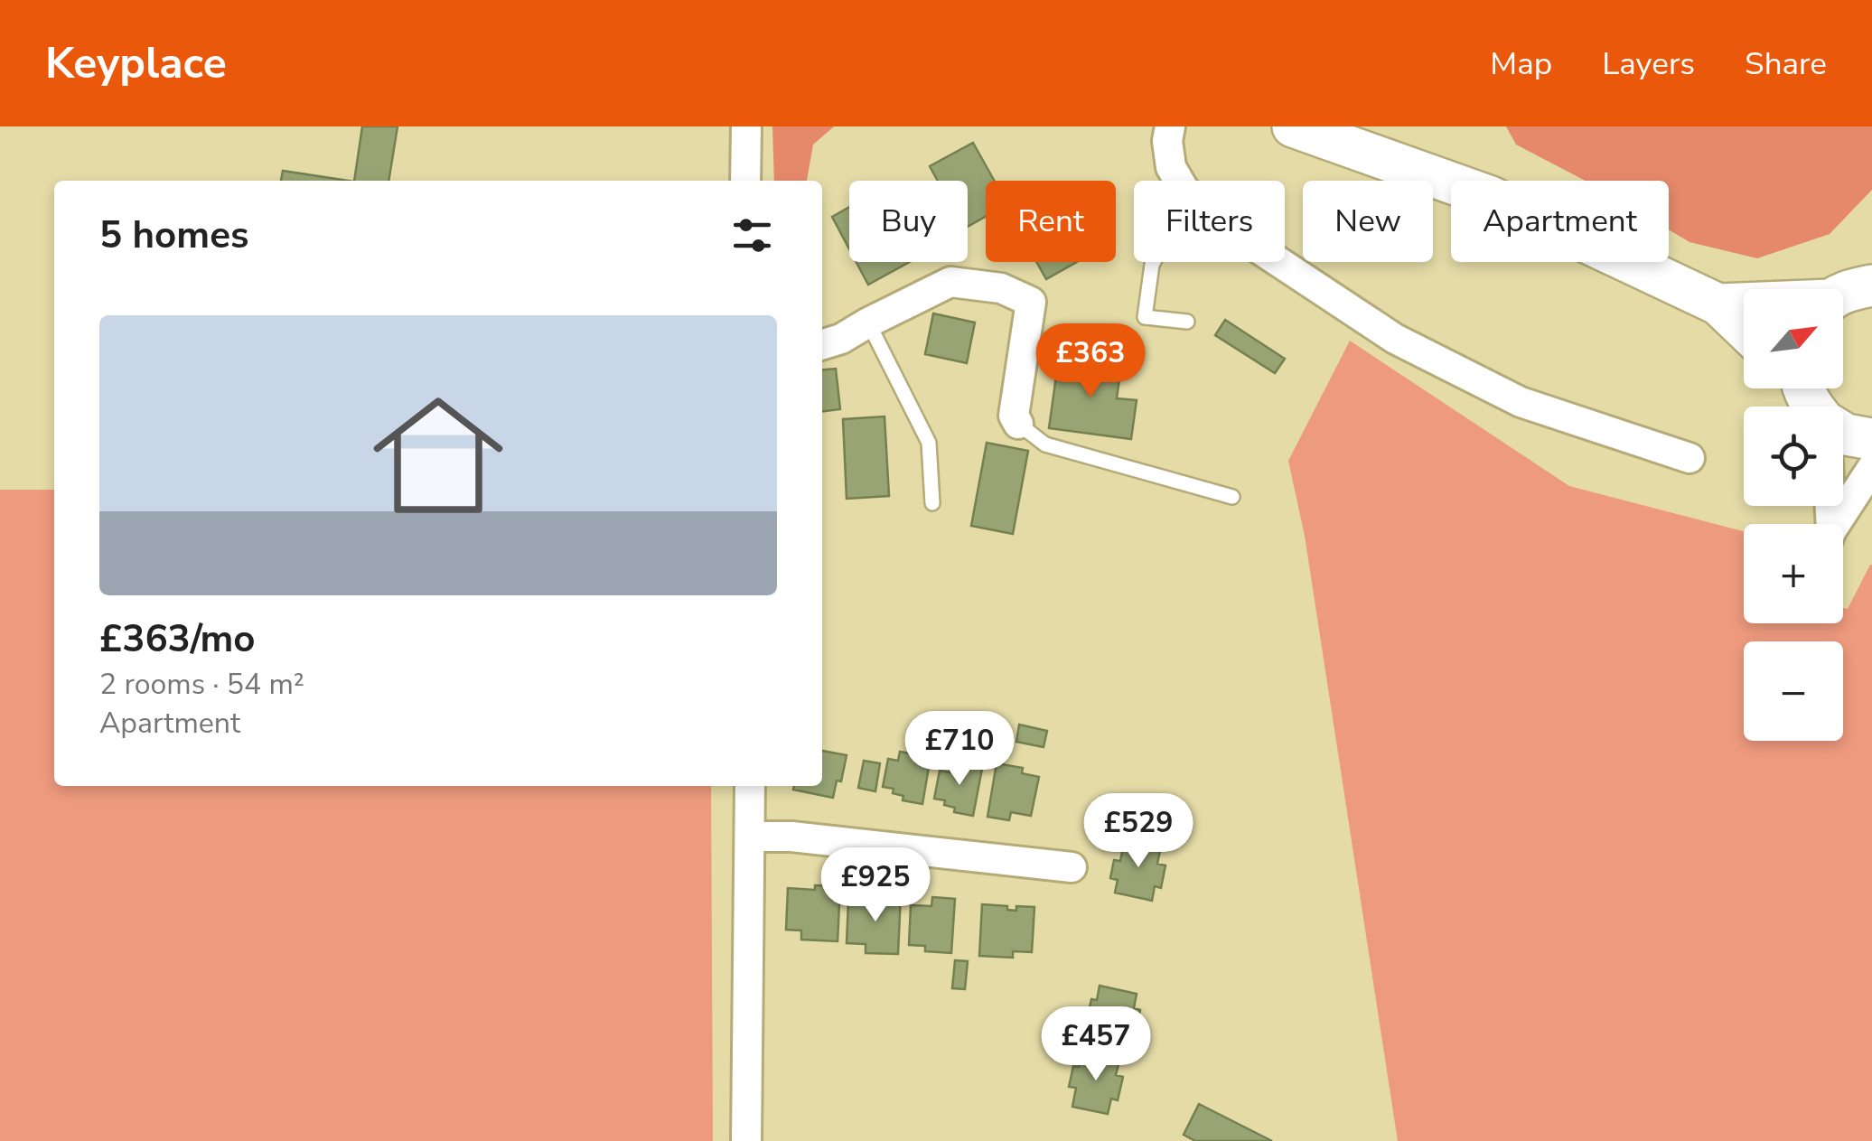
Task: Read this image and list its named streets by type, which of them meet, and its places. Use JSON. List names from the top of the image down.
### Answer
{
  "north": "top right",
  "page": {
    "header": "Keyplace",
    "nav": ["Map", "Layers", "Share"],
    "chip": [
      "Buy",
      "Rent",
      "Filters",
      "New",
      "Apartment"
    ],
    "heading": "5 homes",
    "map_buttons": ["+", "−"],
    "list": [
      {
        "name": "£363/mo",
        "note": "2 rooms · 54 m² · Apartment"
      }
    ],
    "price": [
      "£363",
      "£710",
      "£529",
      "£925",
      "£457"
    ]
  }
}
